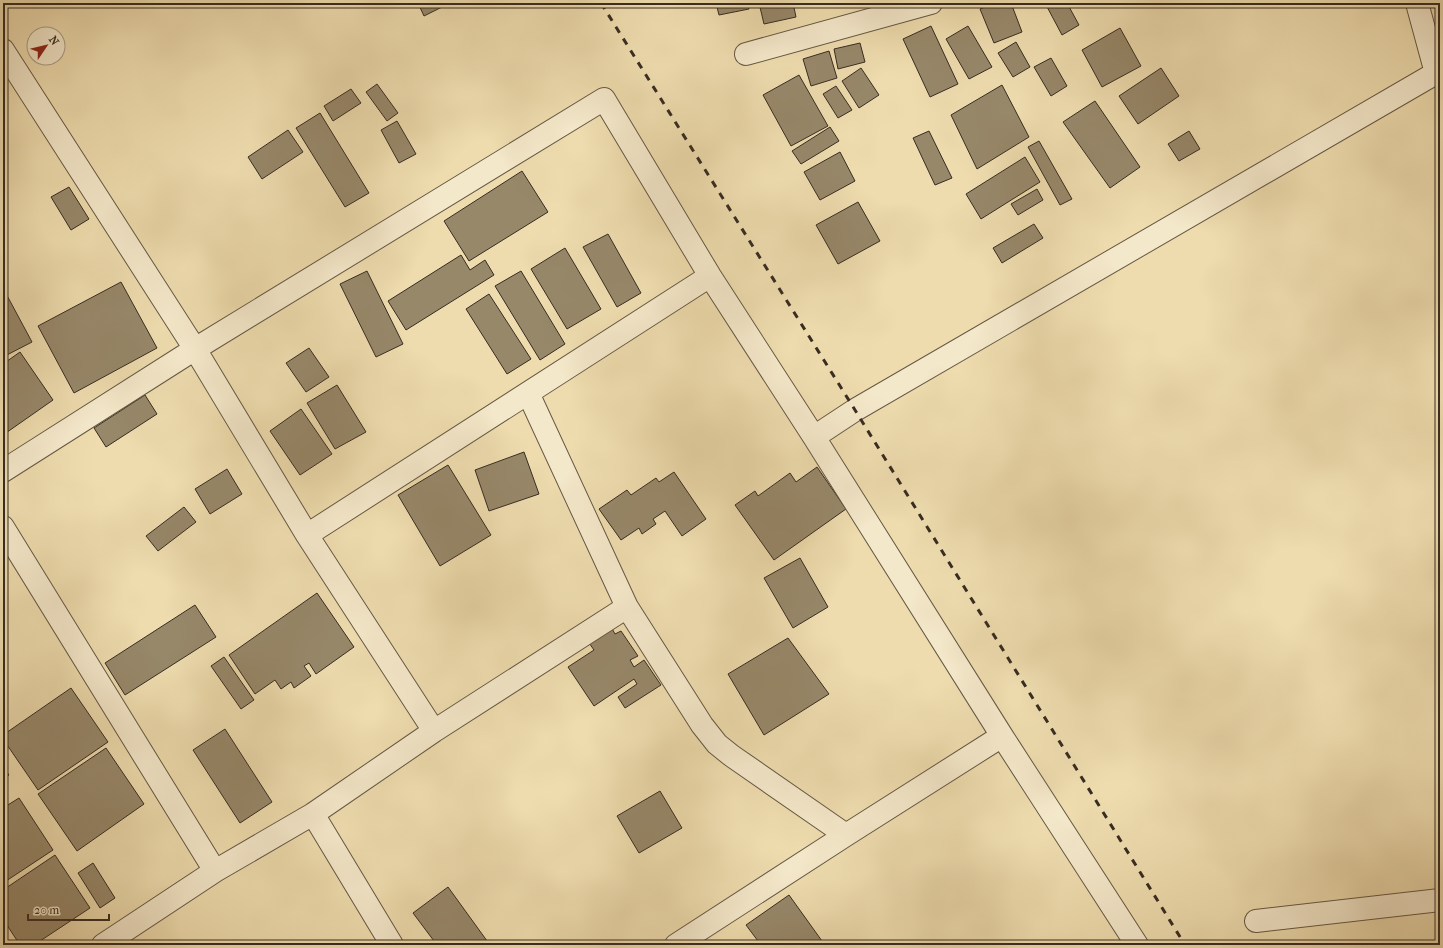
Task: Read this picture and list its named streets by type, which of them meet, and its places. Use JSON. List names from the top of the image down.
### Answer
{
  "scale_bar": "20 m",
  "north": "top right"
}
